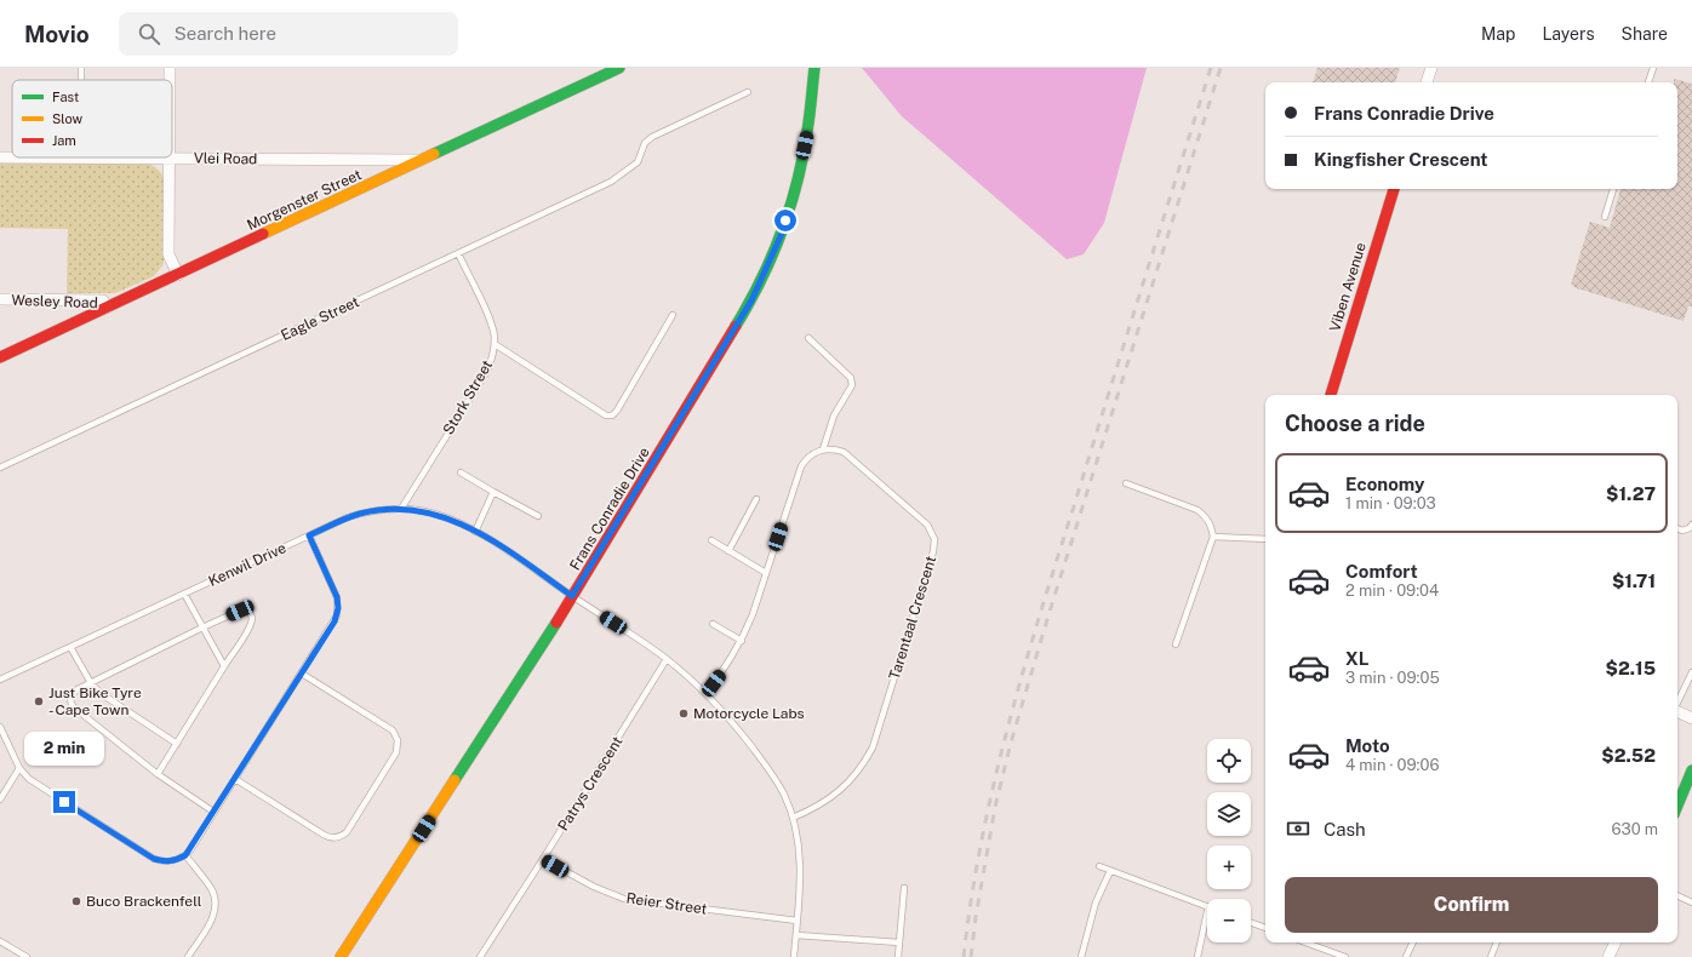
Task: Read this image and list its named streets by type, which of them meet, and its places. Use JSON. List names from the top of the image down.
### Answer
{
  "streets": {
    "street": [
      "Vlei Road",
      "Morgenster Street",
      "Viben Avenue",
      "Wesley Road",
      "Frans Conradie Drive"
    ],
    "lane": [
      "Eagle Street",
      "Stork Street",
      "Kenwil Drive",
      "Tarentaal Crescent",
      "Patrys Crescent",
      "Reier Street"
    ]
  },
  "crossings": [
    ["Vlei Road", "Morgenster Street"],
    ["Morgenster Street", "Wesley Road"],
    ["Eagle Street", "Stork Street"],
    ["Stork Street", "Kenwil Drive"],
    ["Frans Conradie Drive", "Kenwil Drive"],
    ["Patrys Crescent", "Reier Street"]
  ],
  "places": ["Just Bike Tyre - Cape Town", "Motorcycle Labs", "Buco Brackenfell"],
  "legend": ["Fast", "Slow", "Jam"],
  "page": {
    "header": "Movio",
    "search": "Search here",
    "nav": ["Map", "Layers", "Share"],
    "banner": ["Frans Conradie Drive", "Kingfisher Crescent"],
    "heading": "Choose a ride",
    "list": [
      {
        "name": "Economy",
        "note": "1 min · 09:03",
        "value": "$1.27"
      },
      {
        "name": "Comfort",
        "note": "2 min · 09:04",
        "value": "$1.71"
      },
      {
        "name": "XL",
        "note": "3 min · 09:05",
        "value": "$2.15"
      },
      {
        "name": "Moto",
        "note": "4 min · 09:06",
        "value": "$2.52"
      }
    ],
    "bubble": "2 min",
    "map_buttons": ["+", "−"],
    "pay": ["Cash", "630 m"],
    "buttons": "Confirm"
  }
}
